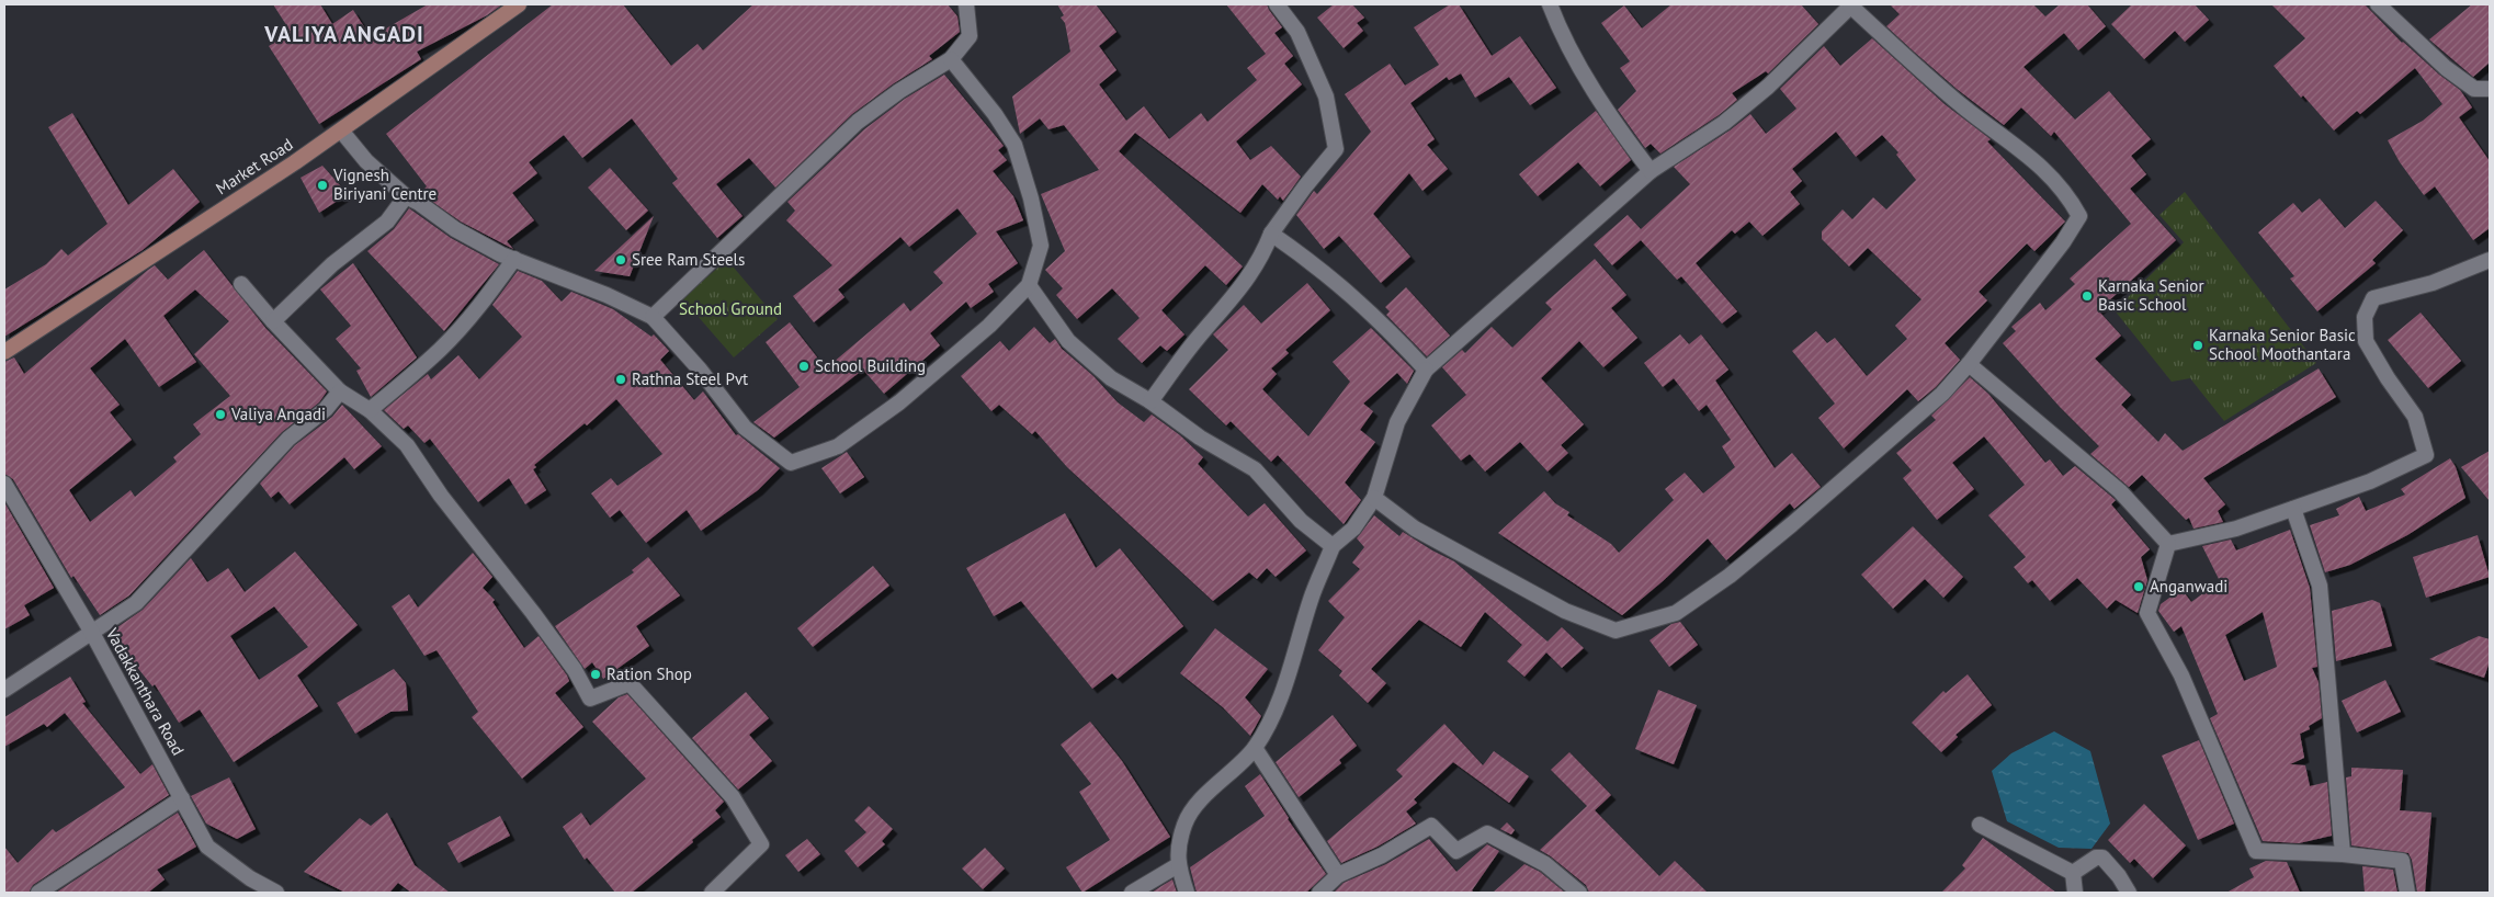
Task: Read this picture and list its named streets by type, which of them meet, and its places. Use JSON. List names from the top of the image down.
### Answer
{
  "streets": {
    "main road": ["Market Road"],
    "street": ["Vadakkanthara Road"]
  },
  "districts": ["VALIYA ANGADI"],
  "parks": ["School Ground"],
  "places": [
    "Vignesh Biriyani Centre",
    "Sree Ram Steels",
    "Karnaka Senior Basic School",
    "Karnaka Senior Basic School Moothantara",
    "School Building",
    "Rathna Steel Pvt",
    "Valiya Angadi",
    "Anganwadi",
    "Ration Shop"
  ]
}
